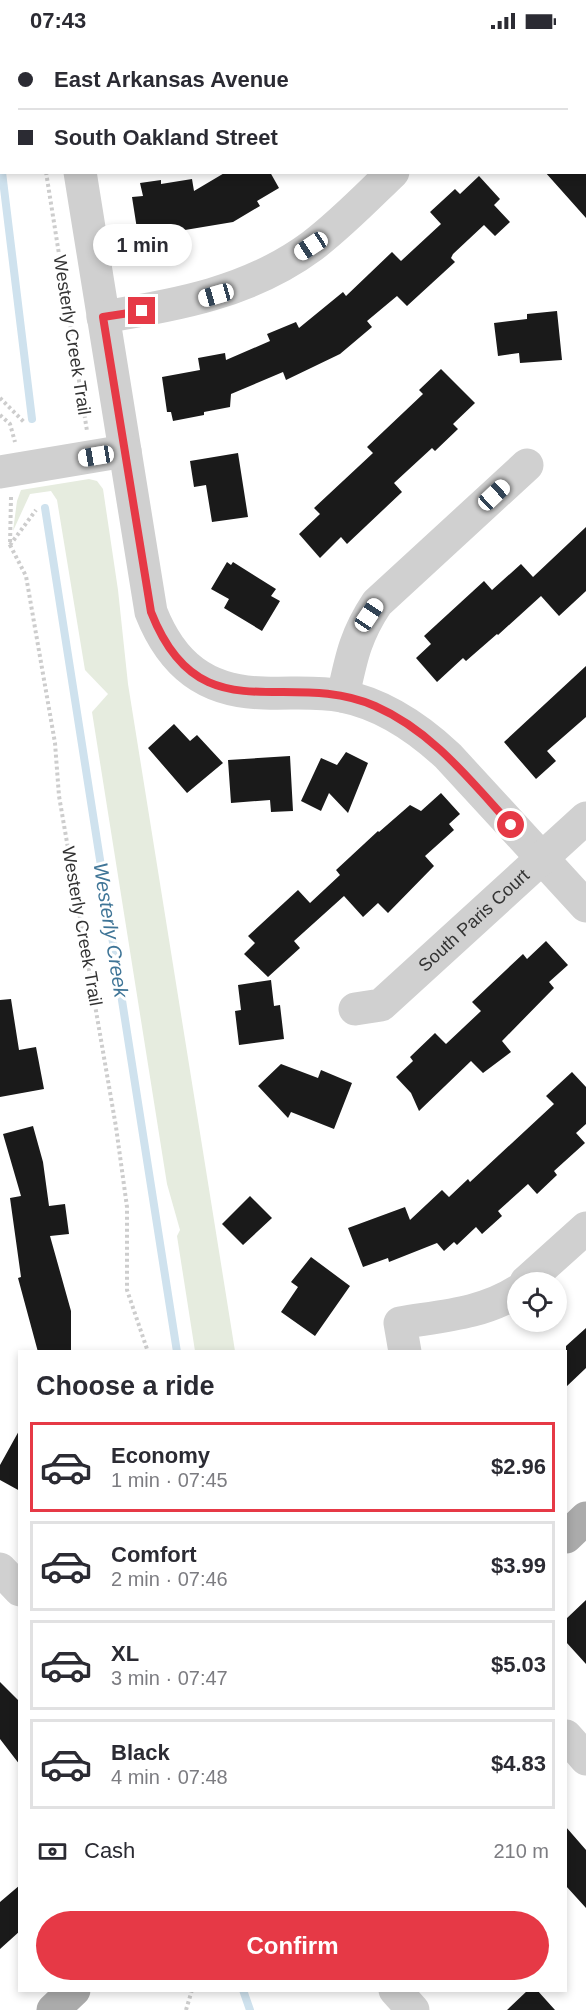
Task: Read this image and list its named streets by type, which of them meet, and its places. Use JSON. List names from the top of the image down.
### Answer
{
  "streets": {
    "street": ["South Paris Court"],
    "path": ["Westerly Creek Trail"]
  },
  "water": ["Westerly Creek"],
  "page": {
    "status": "07:43",
    "banner": ["East Arkansas Avenue", "South Oakland Street"],
    "bubble": "1 min",
    "heading": "Choose a ride",
    "list": [
      {
        "name": "Economy",
        "note": "1 min · 07:45",
        "value": "$2.96"
      },
      {
        "name": "Comfort",
        "note": "2 min · 07:46",
        "value": "$3.99"
      },
      {
        "name": "XL",
        "note": "3 min · 07:47",
        "value": "$5.03"
      },
      {
        "name": "Black",
        "note": "4 min · 07:48",
        "value": "$4.83"
      }
    ],
    "pay": ["Cash", "210 m"],
    "buttons": "Confirm"
  }
}
